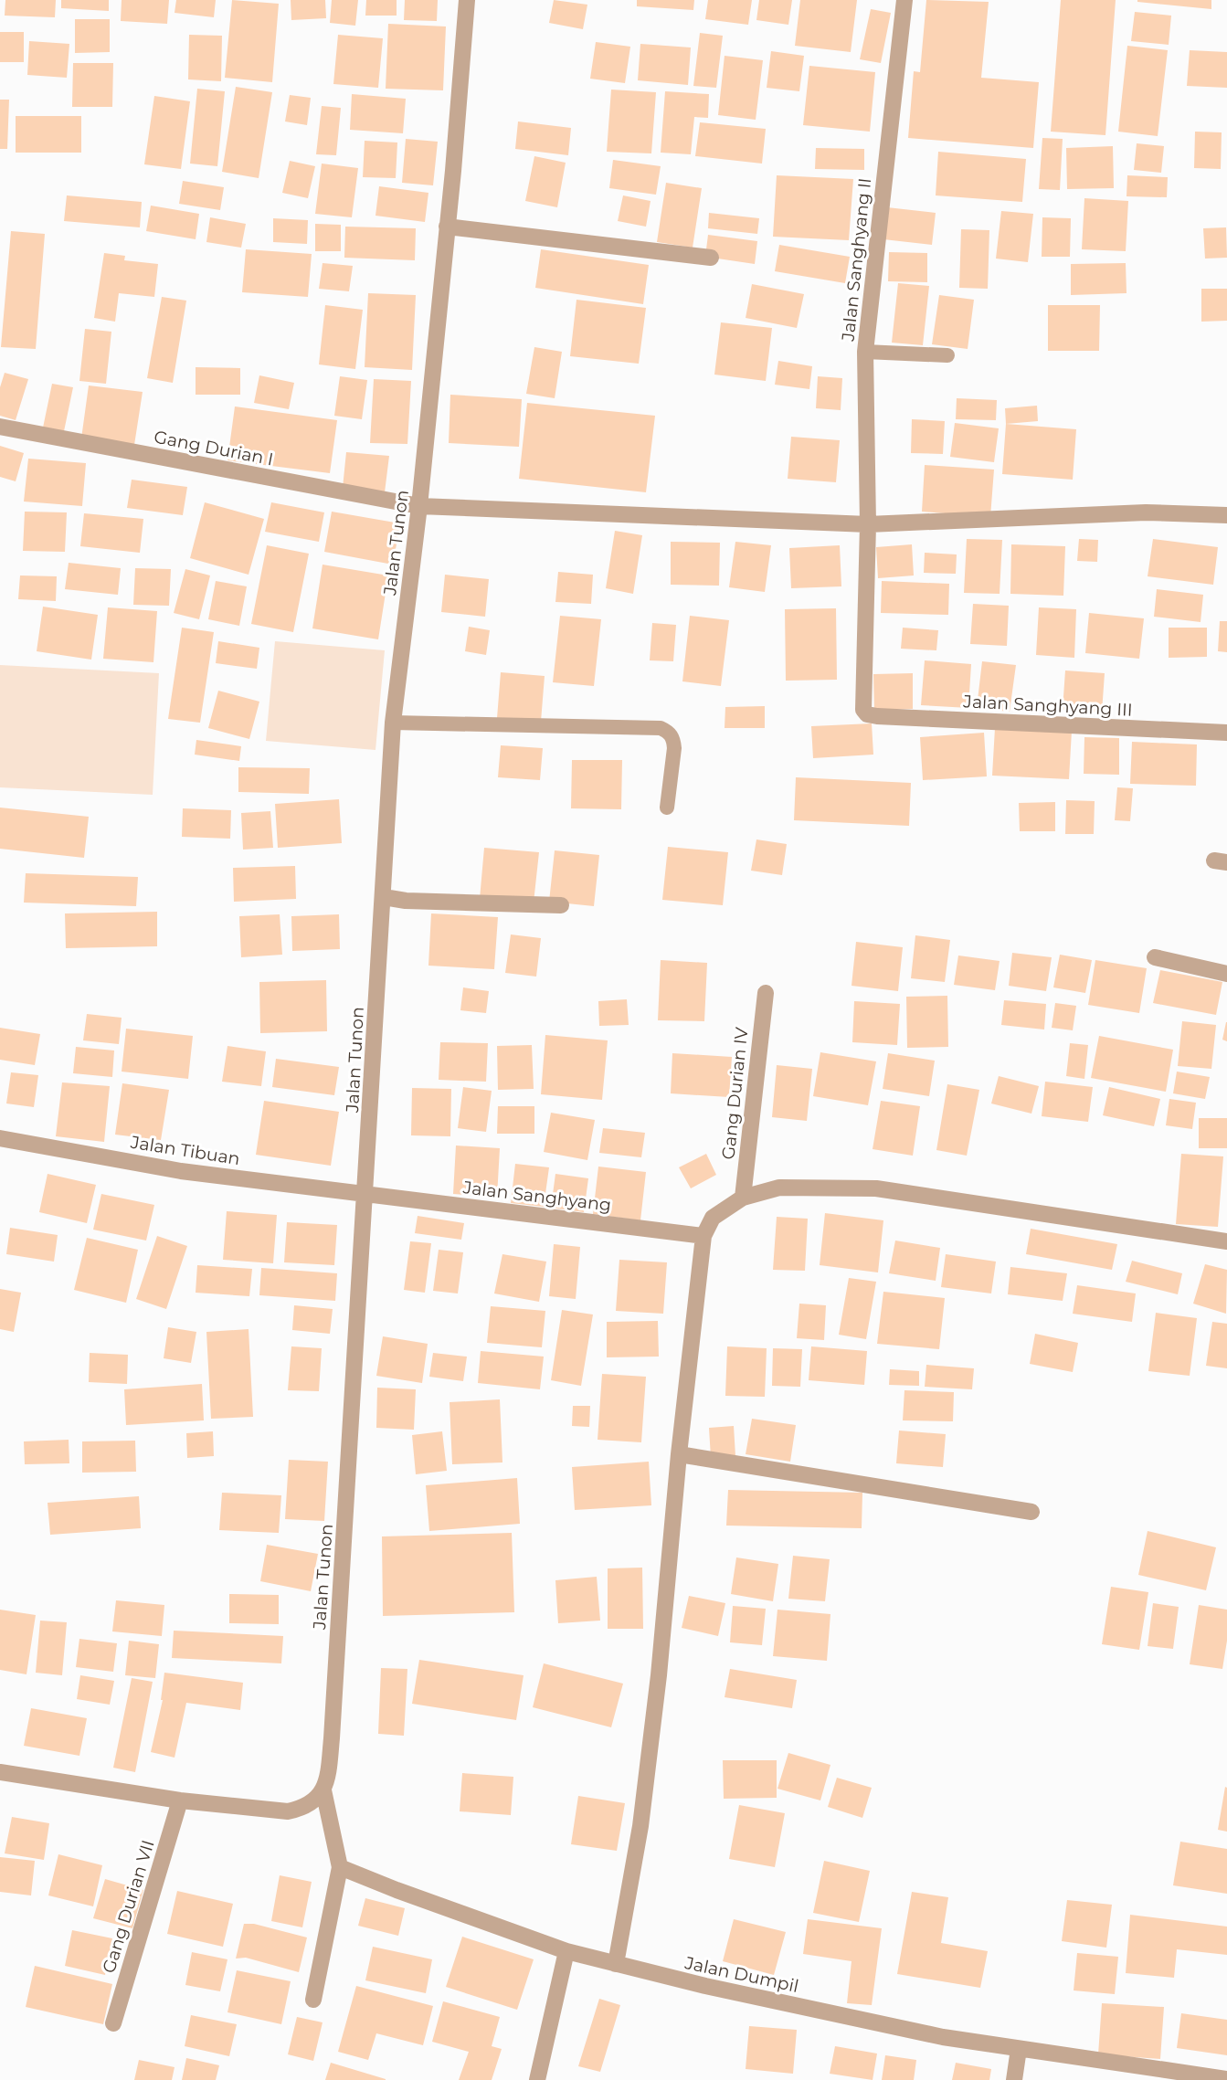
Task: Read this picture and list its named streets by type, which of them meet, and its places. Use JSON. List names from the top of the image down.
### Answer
{
  "streets": {
    "street": [
      "Jalan Sanghyang II",
      "Gang Durian I",
      "Jalan Tunon",
      "Jalan Sanghyang III",
      "Gang Durian IV",
      "Jalan Tibuan",
      "Jalan Sanghyang",
      "Gang Durian VII",
      "Jalan Dumpil"
    ]
  },
  "crossings": [
    ["Jalan Sanghyang II", "Gang Durian I"],
    ["Jalan Sanghyang II", "Jalan Sanghyang III"],
    ["Gang Durian I", "Jalan Tunon"],
    ["Jalan Tunon", "Jalan Tibuan"],
    ["Jalan Tunon", "Jalan Sanghyang"],
    ["Jalan Tibuan", "Jalan Sanghyang"]
  ]
}
